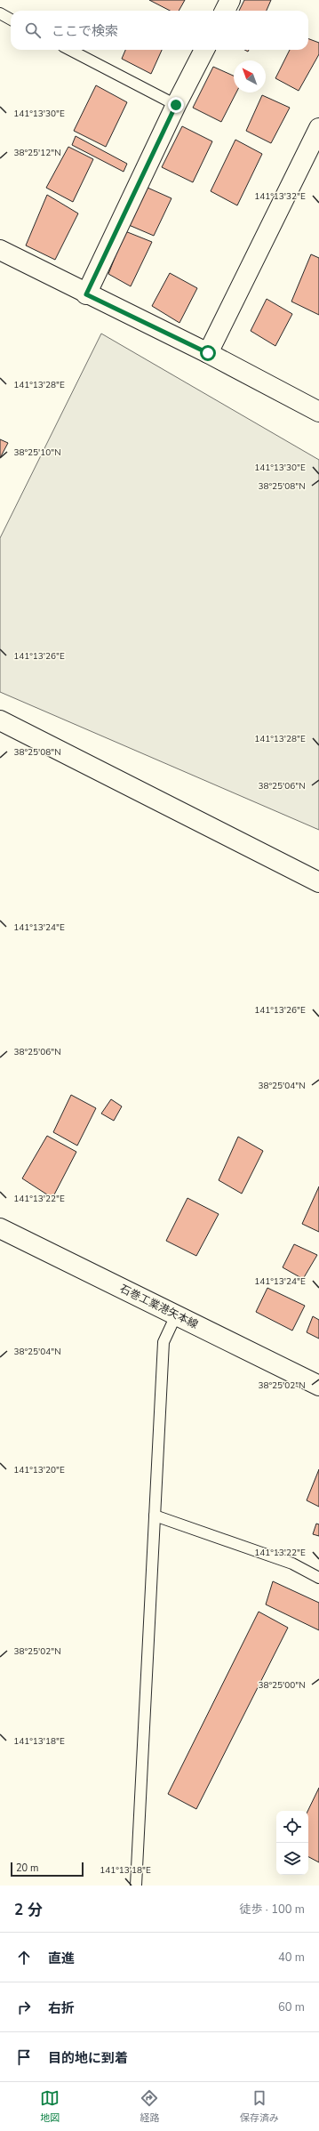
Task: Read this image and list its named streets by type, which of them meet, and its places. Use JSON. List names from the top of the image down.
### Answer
{
  "streets": {
    "street": ["石巻工業港矢本線"]
  },
  "scale_bar": "20 m",
  "north": "top left",
  "page": {
    "search": "ここで検索",
    "scale": "20 m",
    "heading": ["2 分", "徒歩 · 100 m"],
    "list": [
      ["直進", "40 m"],
      ["右折", "60 m"],
      "目的地に到着"
    ],
    "nav": ["地図", "経路", "保存済み"]
  },
  "coordinates": [
    "141°13'30\"E",
    "38°25'12\"N",
    "141°13'32\"E",
    "141°13'28\"E",
    "38°25'10\"N",
    "38°25'08\"N",
    "141°13'26\"E",
    "38°25'06\"N",
    "141°13'24\"E",
    "38°25'04\"N",
    "141°13'22\"E",
    "38°25'02\"N",
    "141°13'20\"E",
    "38°25'00\"N",
    "141°13'18\"E"
  ]
}
